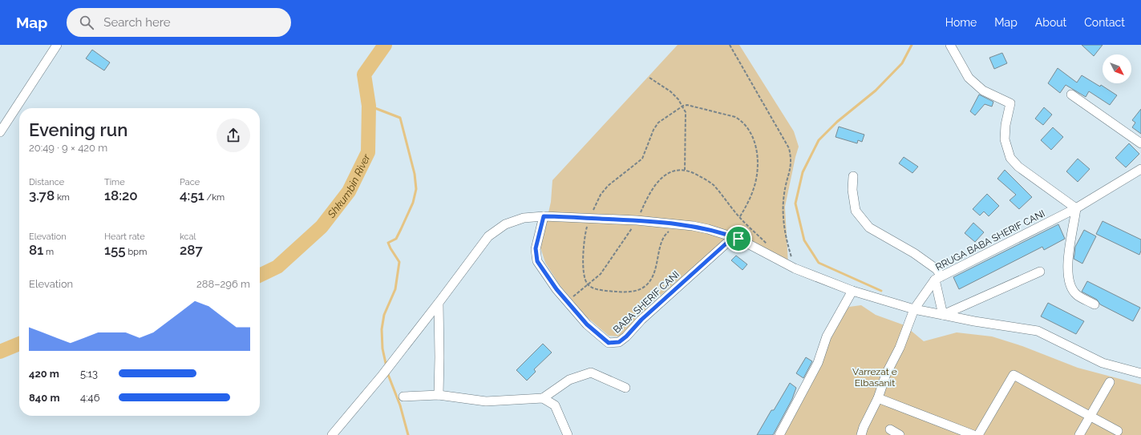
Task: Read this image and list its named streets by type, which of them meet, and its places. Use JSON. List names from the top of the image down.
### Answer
{
  "streets": {
    "street": ["RRUGA BABA SHERIF CANI", "BABA SHERIF CANI"]
  },
  "water": ["Shkumbin River"],
  "parks": ["Varrezat e Elbasanit"],
  "north": "bottom right",
  "page": {
    "header": "Map",
    "search": "Search here",
    "nav": [
      "Home",
      "Map",
      "About",
      "Contact"
    ],
    "heading": ["Evening run", "20:49 · 9 × 420 m"],
    "stats": [
      ["Distance", "3.78 km"],
      ["Time", "18:20"],
      ["Pace", "4:51 /km"],
      ["Elevation", "81 m"],
      ["Heart rate", "155 bpm"],
      ["kcal", "287"]
    ],
    "chart": ["Elevation", "288–296 m"],
    "list": [
      {
        "name": "420 m",
        "note": "5:13"
      },
      {
        "name": "840 m",
        "note": "4:46"
      }
    ]
  }
}
